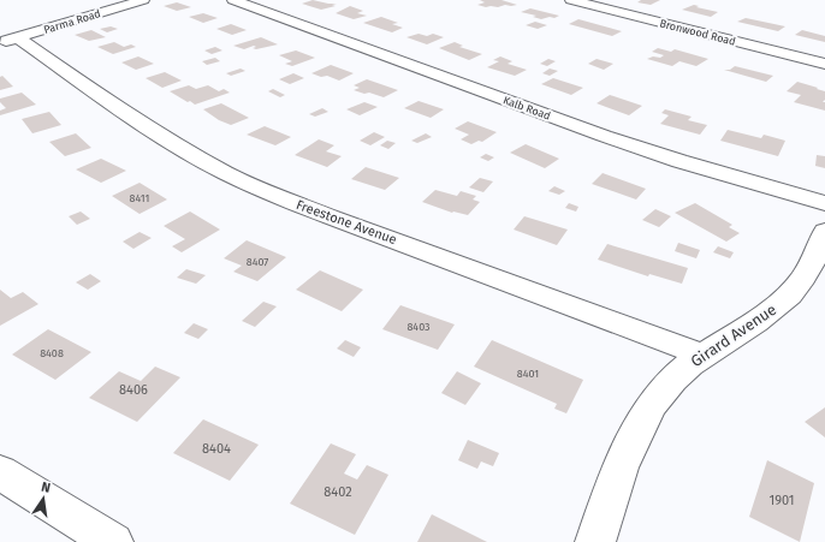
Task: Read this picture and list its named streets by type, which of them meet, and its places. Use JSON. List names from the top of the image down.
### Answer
{
  "streets": {
    "street": [
      "Parma Road",
      "Bronwood Road",
      "Kalb Road",
      "Freestone Avenue",
      "Girard Avenue"
    ]
  },
  "crossings": [
    ["Parma Road", "Freestone Avenue"],
    ["Freestone Avenue", "Girard Avenue"]
  ],
  "house_numbers": [
    "8411",
    "8407",
    "8403",
    "8408",
    "8401",
    "8406",
    "8404",
    "8402",
    "1901"
  ],
  "north": "top"
}
